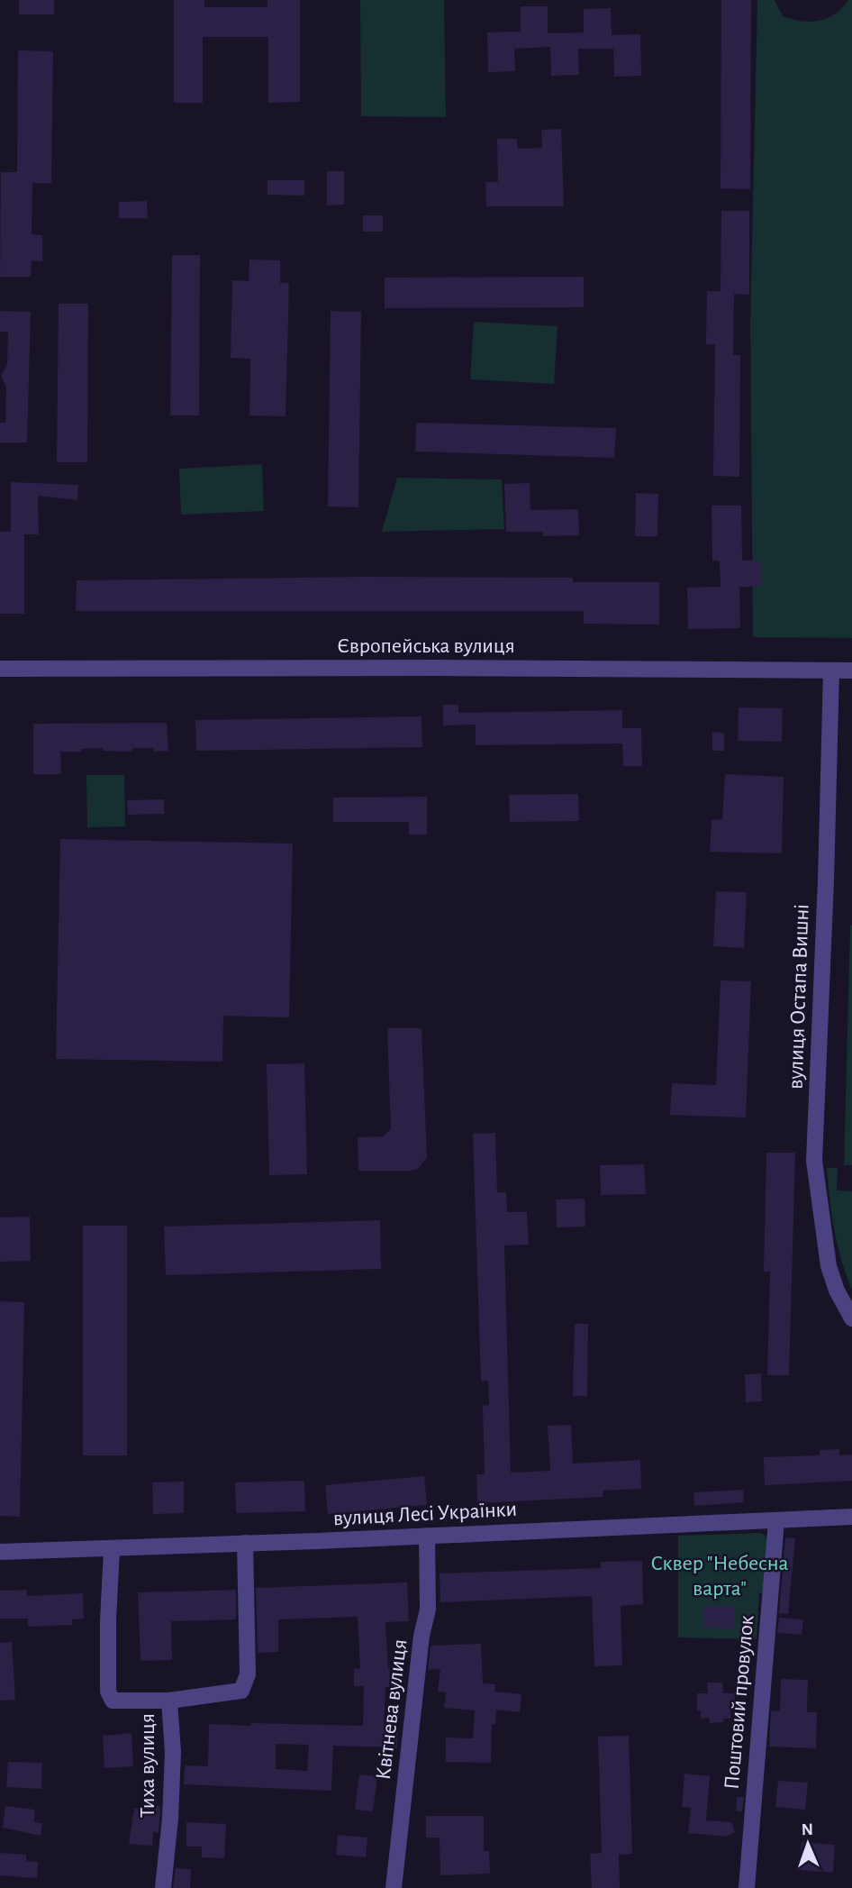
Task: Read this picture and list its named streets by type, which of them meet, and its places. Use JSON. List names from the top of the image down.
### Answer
{
  "streets": {
    "street": [
      "Європейська вулиця",
      "вулиця Остапа Вишні",
      "вулиця Лесі Українки",
      "Поштовий провулок",
      "Квітнева вулиця",
      "Тиха вулиця"
    ]
  },
  "crossings": [
    ["Європейська вулиця", "вулиця Остапа Вишні"],
    ["вулиця Лесі Українки", "Поштовий провулок"],
    ["вулиця Лесі Українки", "Квітнева вулиця"],
    ["вулиця Лесі Українки", "Тиха вулиця"]
  ],
  "parks": ["Сквер \"Небесна варта\""],
  "north": "top"
}
